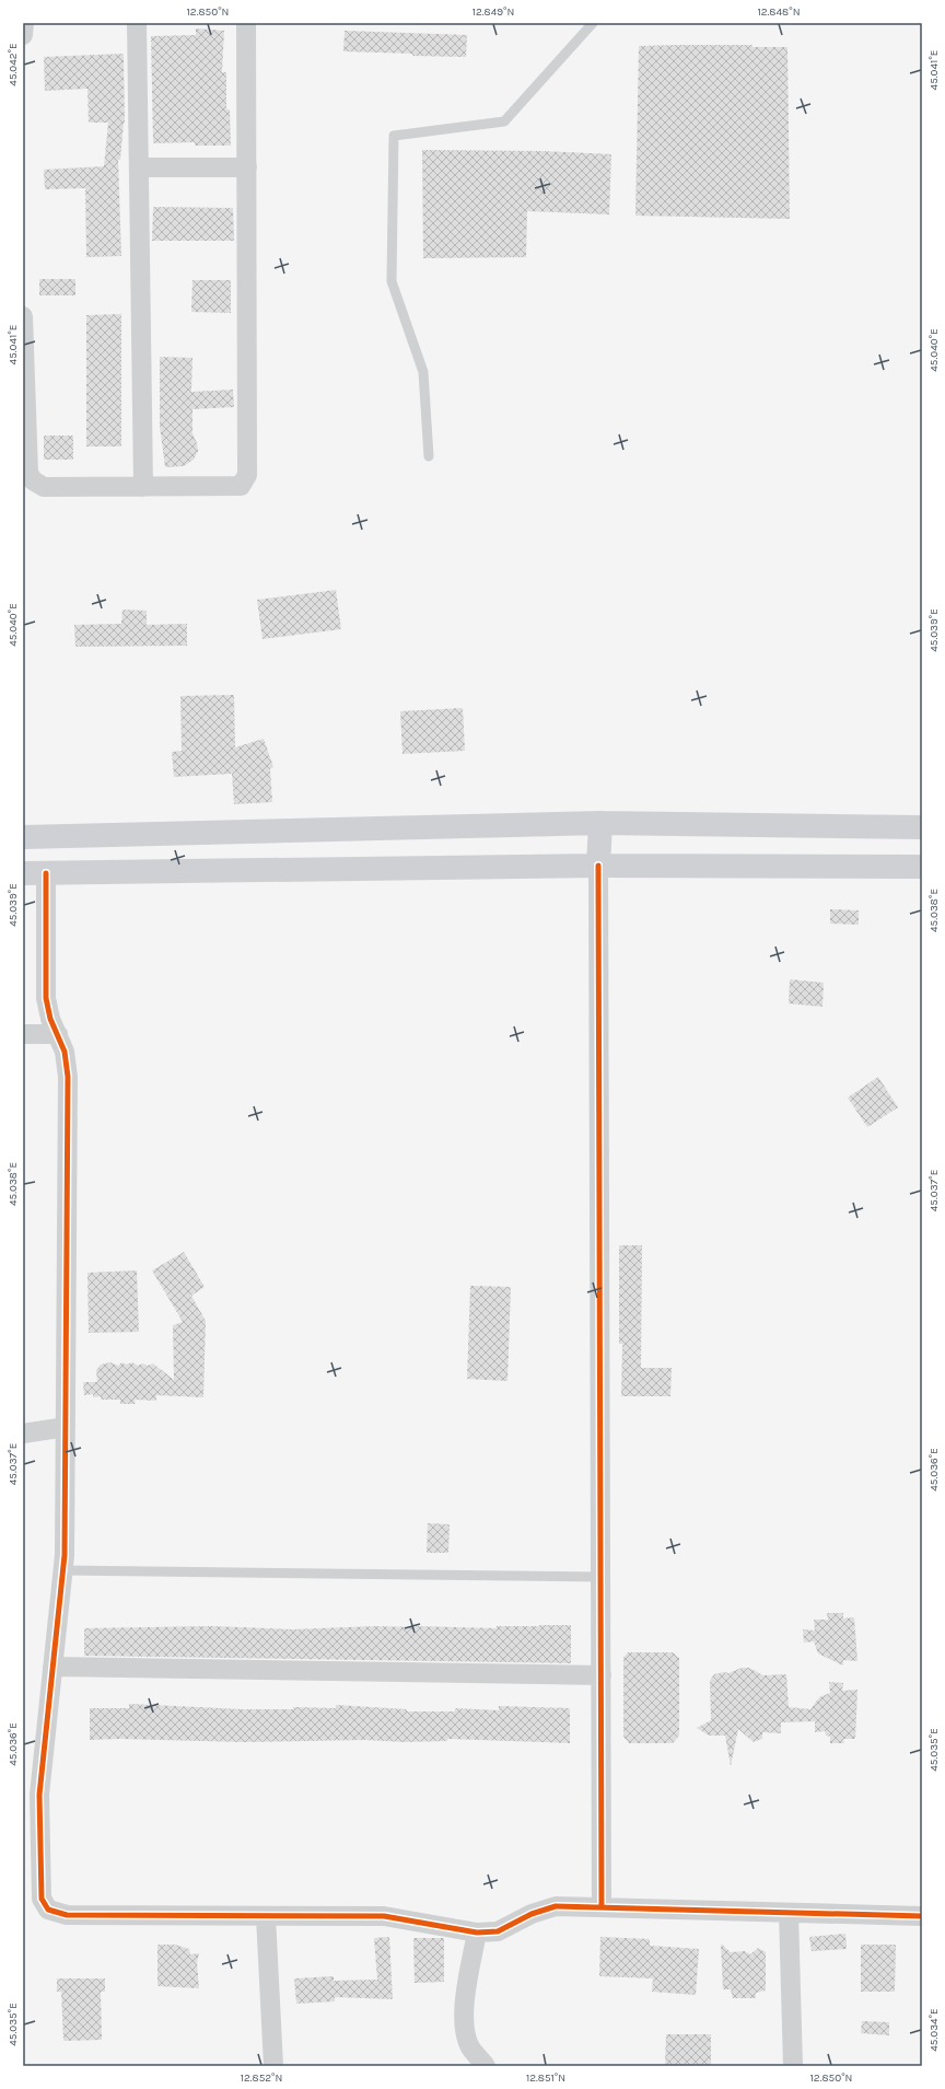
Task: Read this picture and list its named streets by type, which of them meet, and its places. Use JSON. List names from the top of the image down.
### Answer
{
  "coordinates": [
    "12.850°N",
    "12.849°N",
    "12.848°N",
    "45.042°E",
    "45.041°E",
    "45.040°E",
    "45.039°E",
    "45.038°E",
    "45.037°E",
    "45.036°E",
    "45.035°E",
    "45.034°E",
    "12.852°N",
    "12.851°N"
  ]
}
